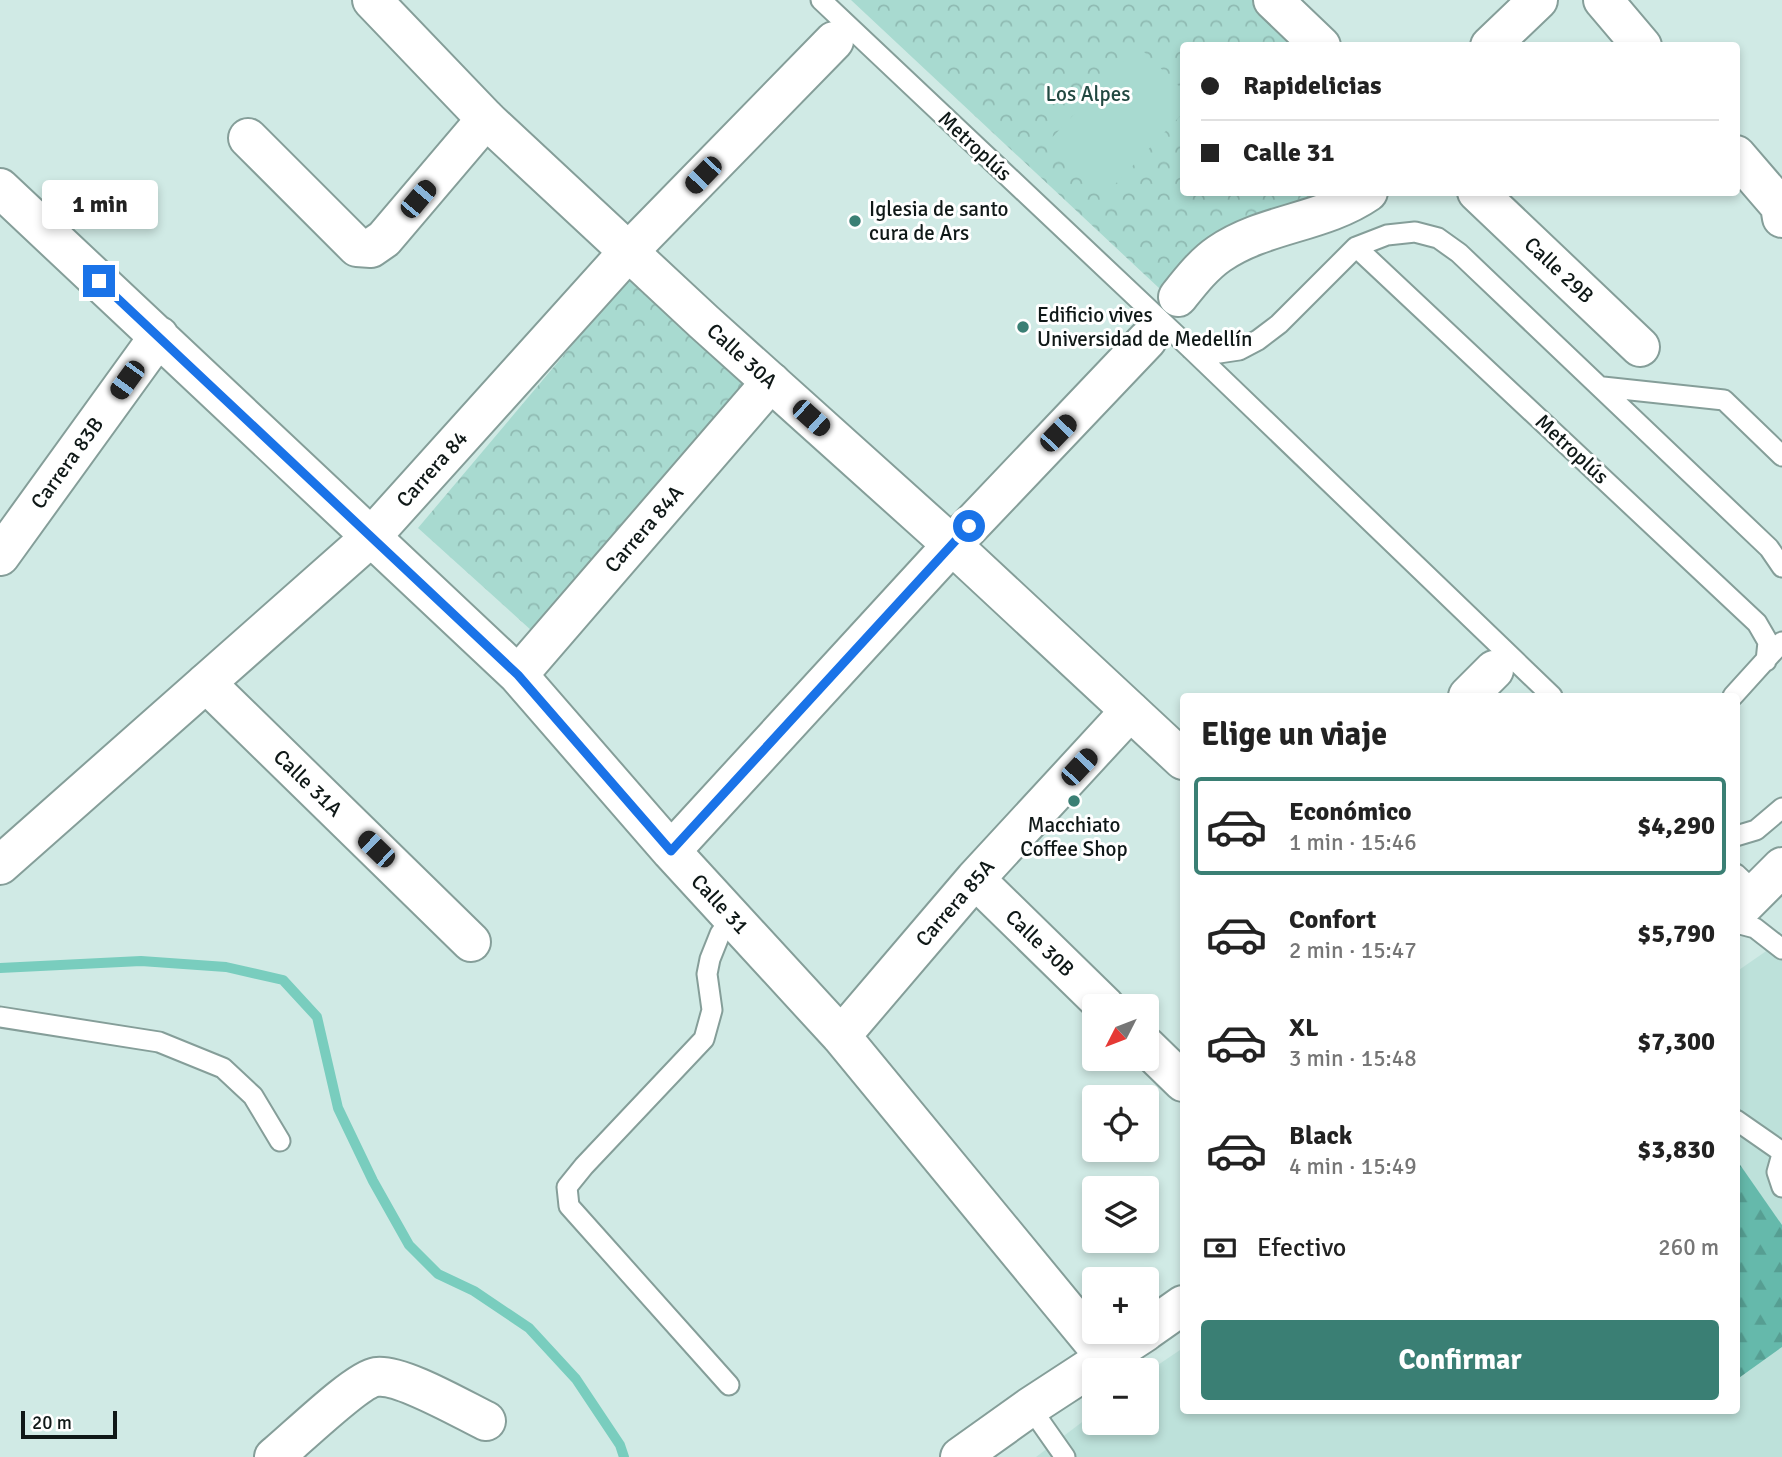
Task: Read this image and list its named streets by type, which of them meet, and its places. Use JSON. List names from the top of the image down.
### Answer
{
  "streets": {
    "street": [
      "Calle 29B",
      "Calle 30A",
      "Carrera 83B",
      "Carrera 84",
      "Carrera 84A",
      "Calle 31A",
      "Carrera 85A",
      "Calle 31",
      "Calle 30B"
    ],
    "lane": ["Metroplús"]
  },
  "crossings": [
    ["Calle 30A", "Carrera 84"],
    ["Calle 30A", "Carrera 84A"],
    ["Calle 30A", "Carrera 85A"],
    ["Carrera 83B", "Calle 31"],
    ["Carrera 84", "Calle 31A"],
    ["Carrera 84", "Calle 31"],
    ["Carrera 84A", "Calle 31"],
    ["Carrera 85A", "Calle 31"],
    ["Carrera 85A", "Calle 30B"]
  ],
  "parks": ["Los Alpes"],
  "places": ["Iglesia de santo cura de Ars", "Edificio vives Universidad de Medellín", "Macchiato Coffee Shop"],
  "scale_bar": "20 m",
  "north": "bottom left",
  "page": {
    "banner": ["Rapidelicias", "Calle 31"],
    "bubble": "1 min",
    "heading": "Elige un viaje",
    "list": [
      {
        "name": "Económico",
        "note": "1 min · 15:46",
        "value": "$4,290"
      },
      {
        "name": "Confort",
        "note": "2 min · 15:47",
        "value": "$5,790"
      },
      {
        "name": "XL",
        "note": "3 min · 15:48",
        "value": "$7,300"
      },
      {
        "name": "Black",
        "note": "4 min · 15:49",
        "value": "$3,830"
      }
    ],
    "map_buttons": ["+", "−"],
    "pay": ["Efectivo", "260 m"],
    "buttons": "Confirmar",
    "scale": "20 m"
  }
}
